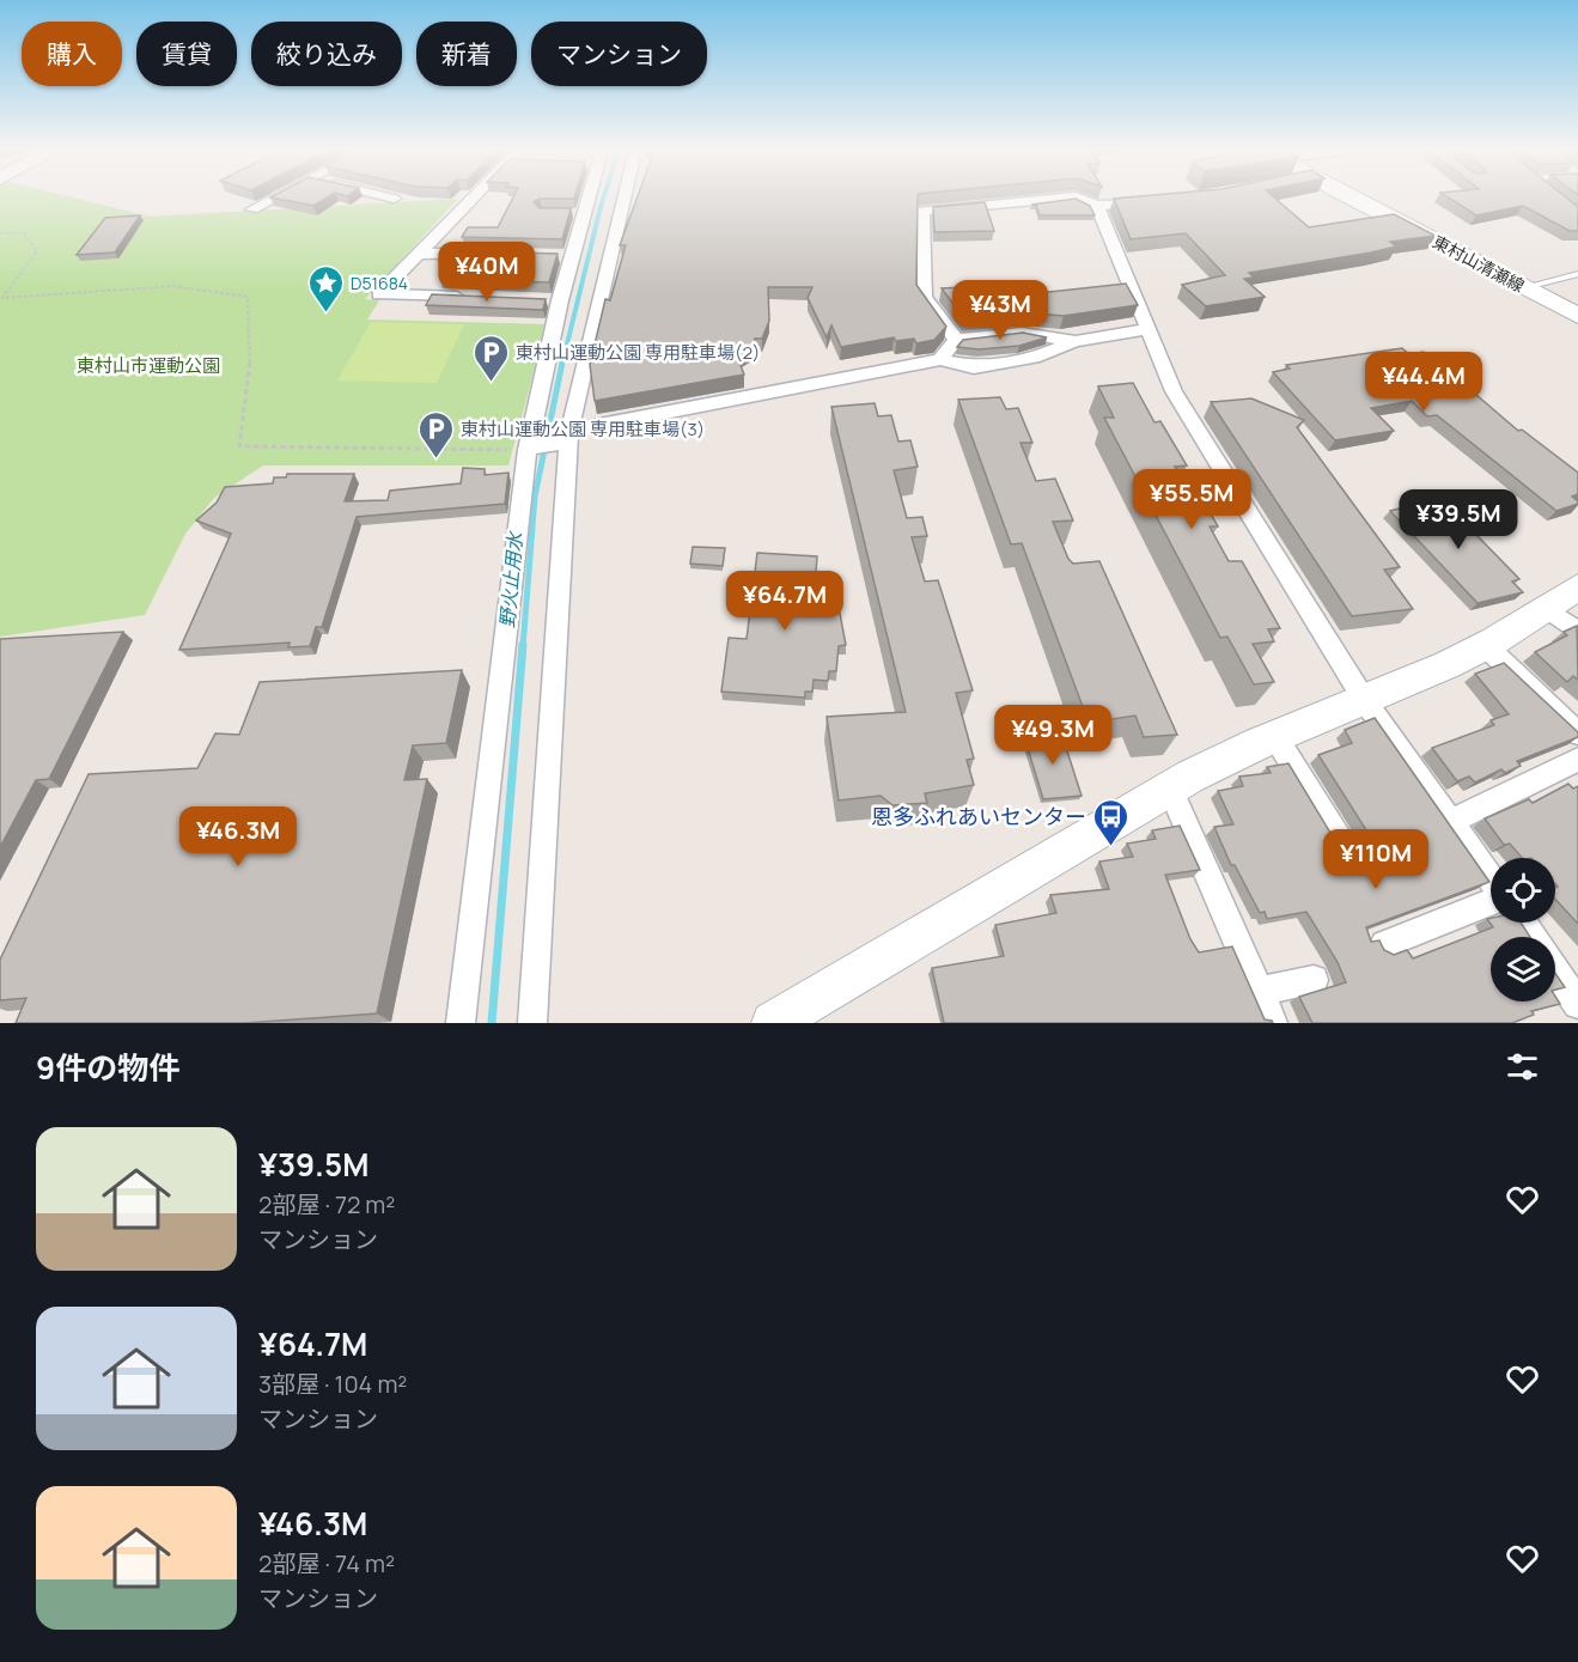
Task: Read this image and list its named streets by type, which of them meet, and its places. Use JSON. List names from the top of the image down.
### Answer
{
  "streets": {
    "street": ["東村山清瀬線"]
  },
  "water": ["野火止用水"],
  "parks": ["東村山市運動公園"],
  "places": {
    "place": ["D51684"],
    "parking": ["東村山運動公園 専用駐車場(2)", "東村山運動公園 専用駐車場(3)"],
    "bus stop": ["恩多ふれあいセンター"]
  },
  "page": {
    "chip": [
      "購入",
      "賃貸",
      "絞り込み",
      "新着",
      "マンション"
    ],
    "price": [
      "¥40M",
      "¥43M",
      "¥44.4M",
      "¥55.5M",
      "¥39.5M",
      "¥64.7M",
      "¥49.3M",
      "¥46.3M",
      "¥110M"
    ],
    "heading": "9件の物件",
    "list": [
      {
        "name": "¥39.5M",
        "note": "2部屋 · 72 m² · マンション"
      },
      {
        "name": "¥64.7M",
        "note": "3部屋 · 104 m² · マンション"
      },
      {
        "name": "¥46.3M",
        "note": "2部屋 · 74 m² · マンション"
      }
    ]
  }
}
